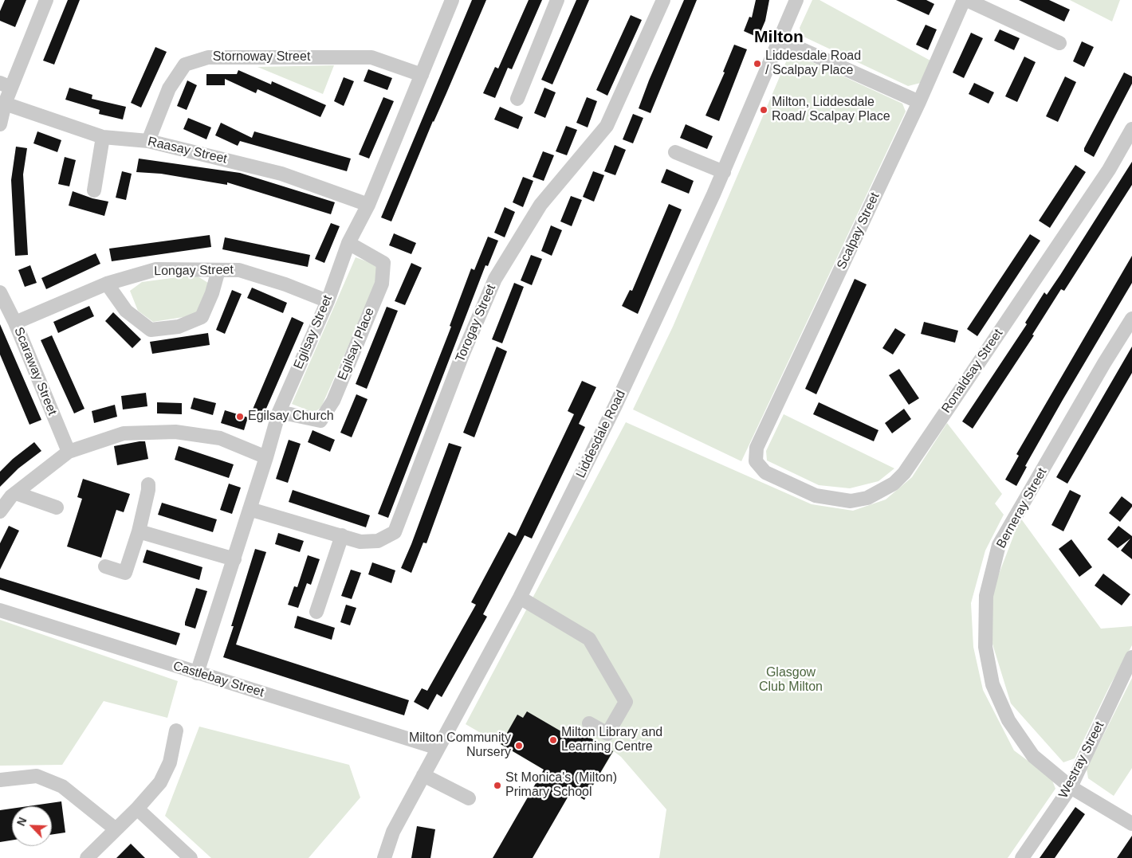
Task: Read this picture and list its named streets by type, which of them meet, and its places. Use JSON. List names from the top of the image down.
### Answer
{
  "streets": {
    "street": [
      "Stornoway Street",
      "Raasay Street",
      "Scalpay Street",
      "Longay Street",
      "Torogay Street",
      "Egilsay Street",
      "Egilsay Place",
      "Scaraway Street",
      "Ronaldsay Street",
      "Liddesdale Road",
      "Berneray Street",
      "Castlebay Street",
      "Westray Street"
    ]
  },
  "crossings": [
    ["Stornoway Street", "Raasay Street"],
    ["Stornoway Street", "Egilsay Street"],
    ["Raasay Street", "Egilsay Street"],
    ["Scalpay Street", "Ronaldsay Street"],
    ["Longay Street", "Egilsay Street"],
    ["Longay Street", "Scaraway Street"],
    ["Torogay Street", "Egilsay Street"],
    ["Egilsay Street", "Egilsay Place"],
    ["Egilsay Street", "Castlebay Street"],
    ["Liddesdale Road", "Castlebay Street"],
    ["Berneray Street", "Westray Street"]
  ],
  "districts": ["Milton"],
  "parks": ["Glasgow Club Milton"],
  "places": [
    "Liddesdale Road / Scalpay Place",
    "Milton, Liddesdale Road/ Scalpay Place",
    "Egilsay Church",
    "Milton Library and Learning Centre",
    "Milton Community Nursery",
    "St Monica's (Milton) Primary School"
  ],
  "north": "top left"
}
